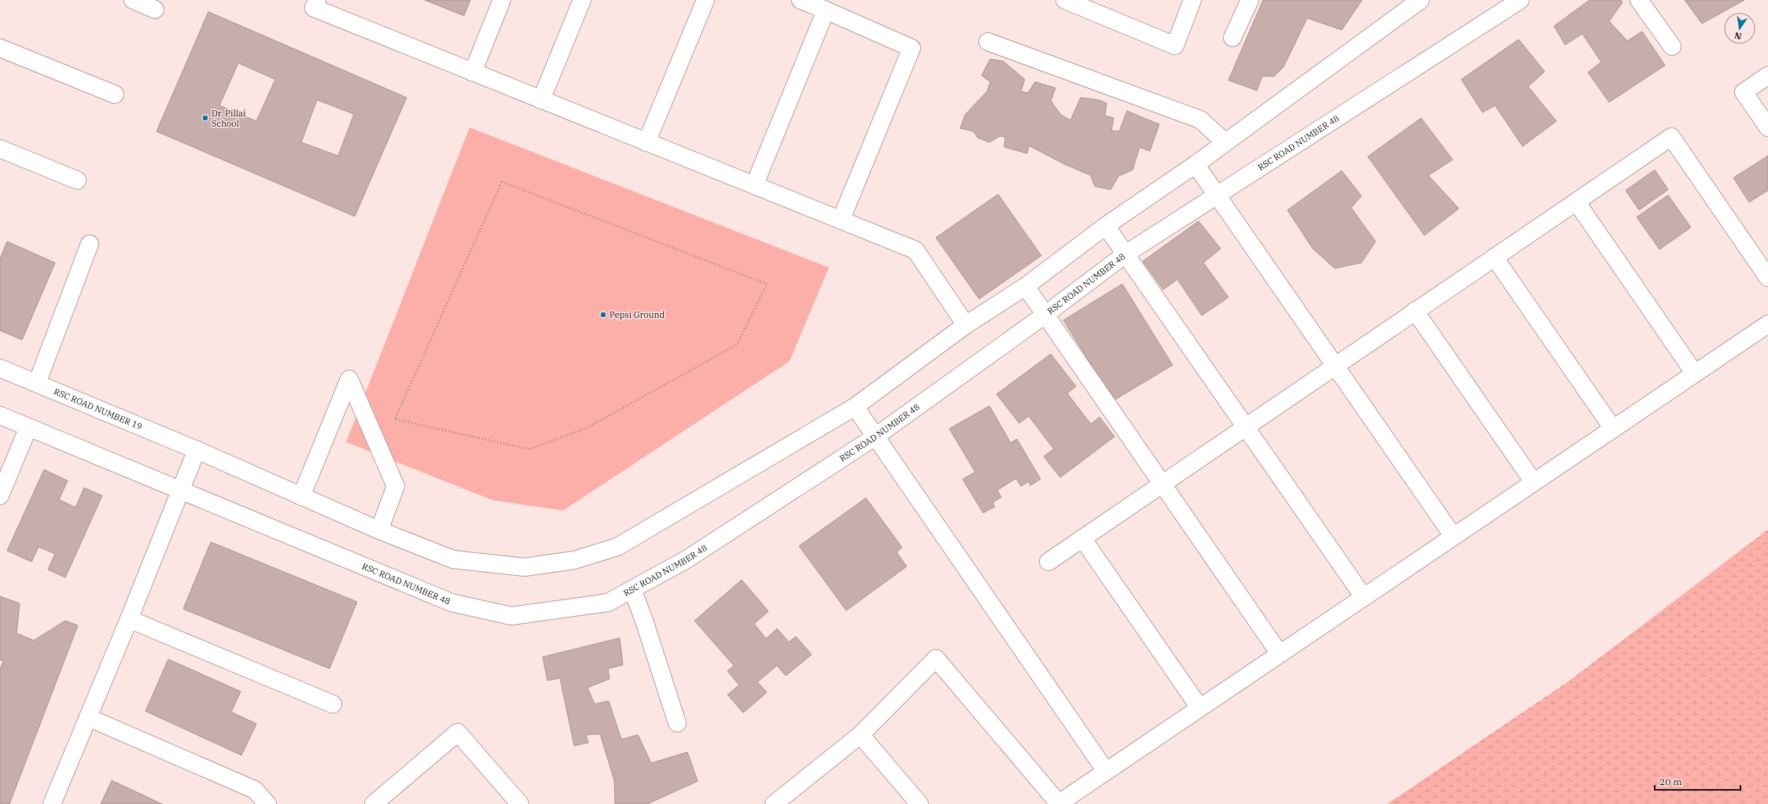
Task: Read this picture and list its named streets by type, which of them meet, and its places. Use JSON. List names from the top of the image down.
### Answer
{
  "streets": {
    "street": ["RSC ROAD NUMBER 48", "RSC ROAD NUMBER 19"]
  },
  "places": ["Dr. Pillai School", "Pepsi Ground"],
  "scale_bar": "20 m",
  "north": "bottom"
}
